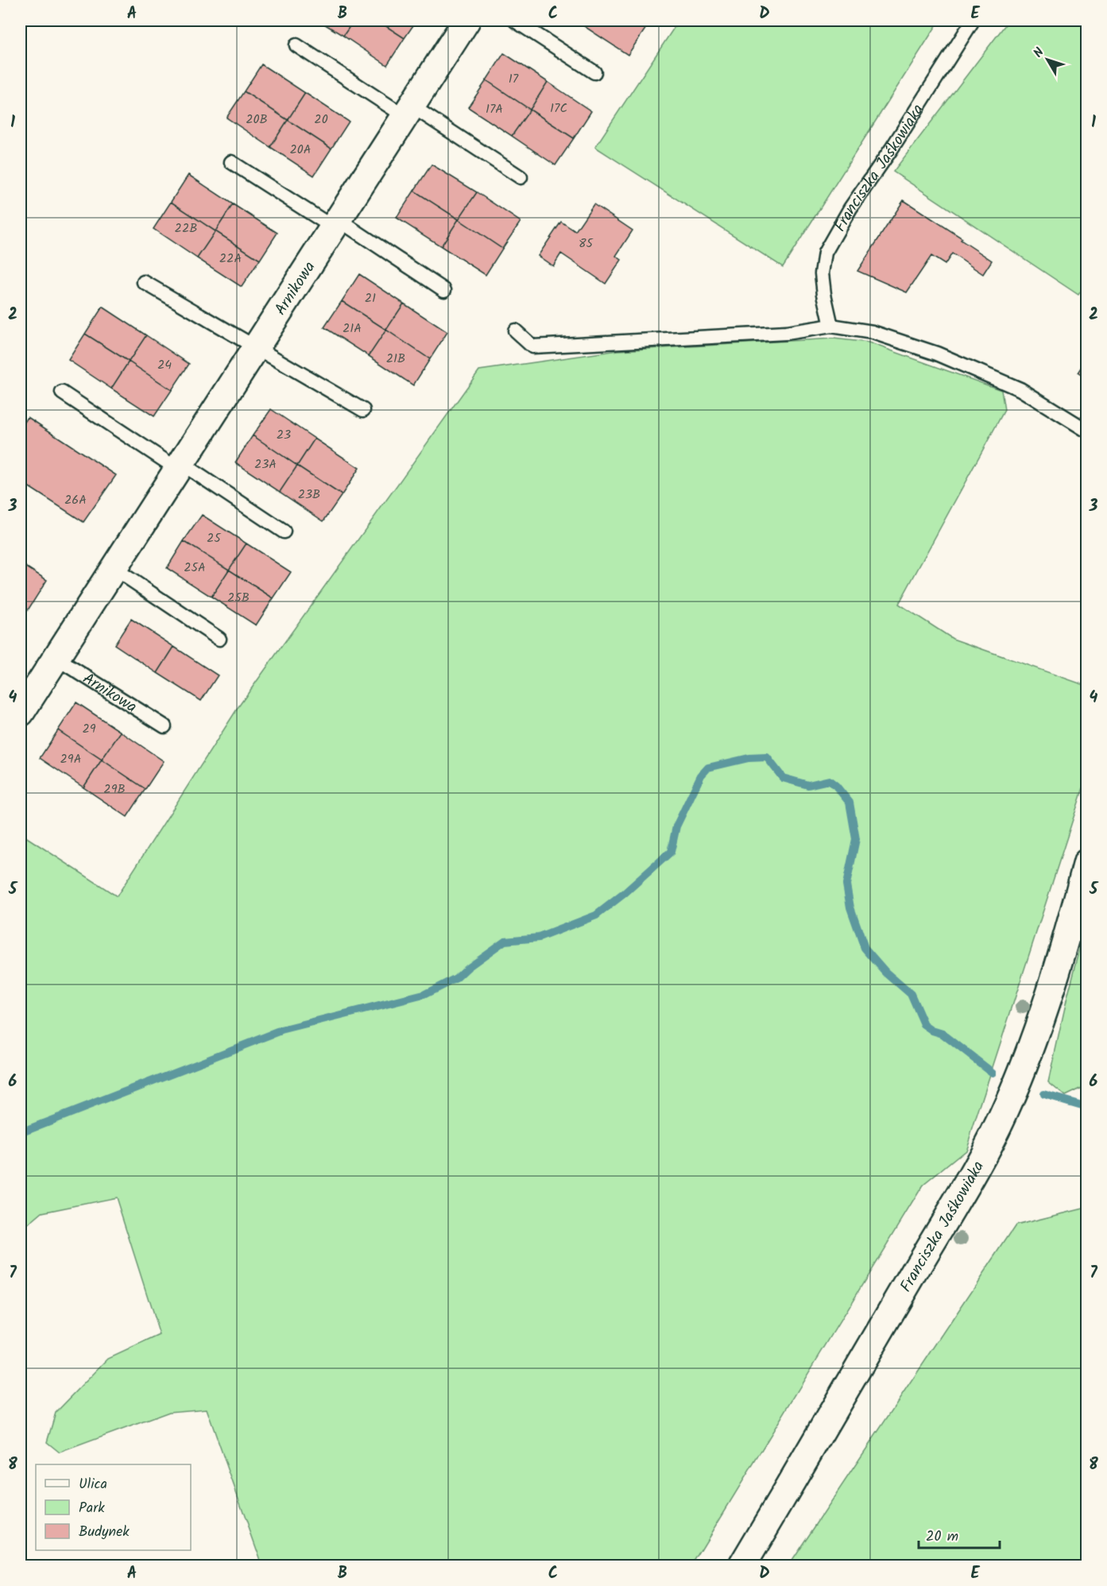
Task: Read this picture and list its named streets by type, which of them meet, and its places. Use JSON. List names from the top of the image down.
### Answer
{
  "streets": {
    "street": ["Franciszka Jaśkowiaka", "Arnikowa"]
  },
  "house_numbers": [
    "17",
    "17C",
    "17A",
    "20B",
    "20",
    "20A",
    "22B",
    "85",
    "22A",
    "21",
    "21A",
    "21B",
    "24",
    "23",
    "23A",
    "23B",
    "26A",
    "25",
    "25A",
    "25B",
    "29",
    "29A",
    "29B"
  ],
  "legend": ["Ulica", "Park", "Budynek"],
  "scale_bar": "20 m",
  "north": "top left",
  "grid": {
    "columns": [
      "A",
      "B",
      "C",
      "D",
      "E"
    ],
    "rows": [
      "1",
      "2",
      "3",
      "4",
      "5",
      "6",
      "7",
      "8"
    ]
  }
}
